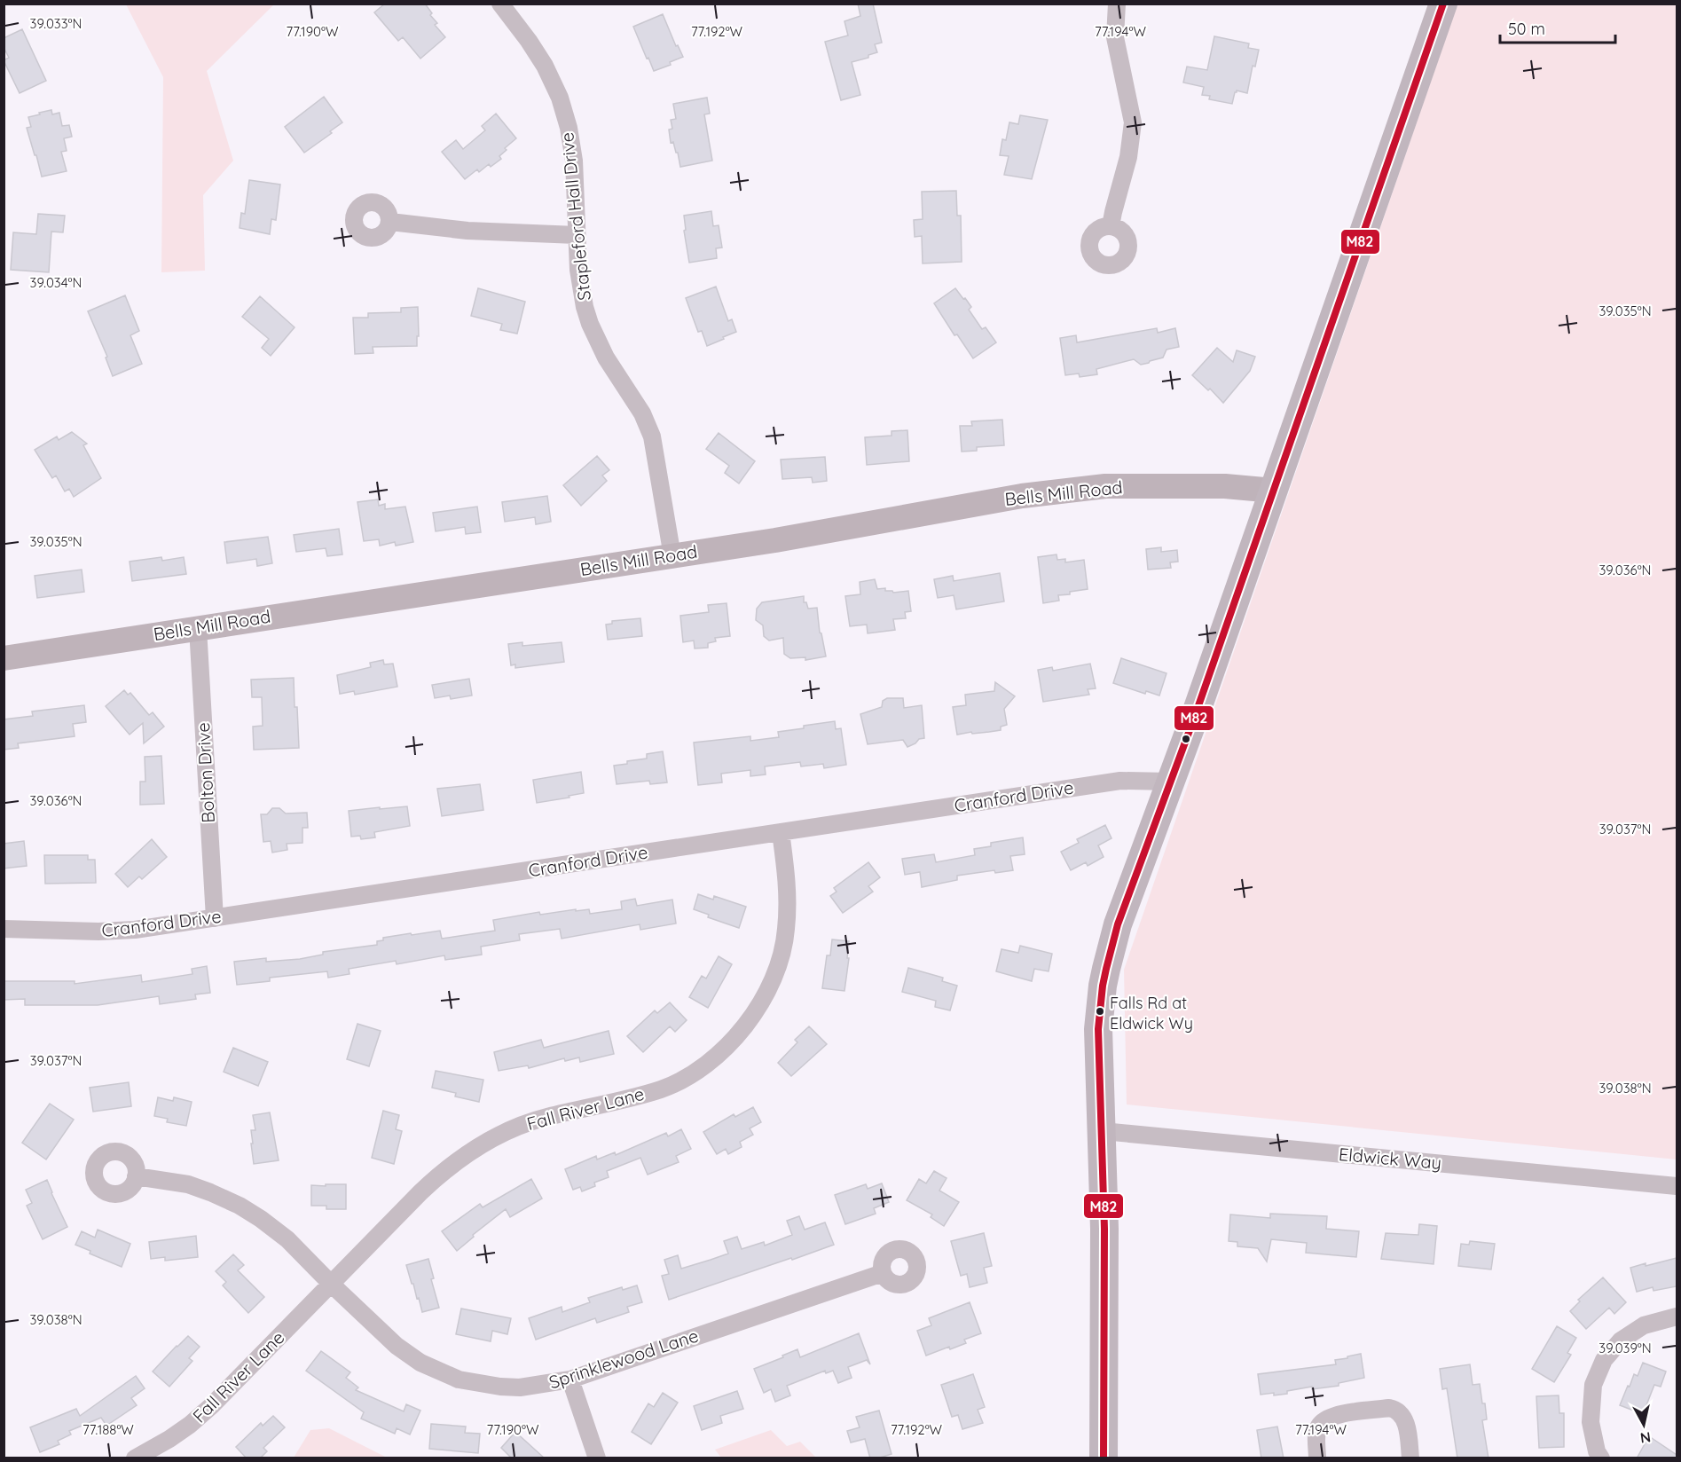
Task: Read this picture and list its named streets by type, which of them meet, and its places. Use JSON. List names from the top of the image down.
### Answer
{
  "streets": {
    "street": [
      "Stapleford Hall Drive",
      "Bells Mill Road",
      "Bolton Drive",
      "Cranford Drive",
      "Fall River Lane",
      "Eldwick Way",
      "Sprinklewood Lane"
    ]
  },
  "crossings": [
    ["Stapleford Hall Drive", "Bells Mill Road"],
    ["Bells Mill Road", "Bolton Drive"],
    ["Bolton Drive", "Cranford Drive"],
    ["Cranford Drive", "Fall River Lane"],
    ["Fall River Lane", "Sprinklewood Lane"]
  ],
  "places": ["Falls Rd at Eldwick Wy"],
  "lines": ["transit line M82"],
  "scale_bar": "50 m",
  "north": "bottom",
  "coordinates": [
    "39.033°N",
    "77.190°W",
    "77.192°W",
    "77.194°W",
    "39.034°N",
    "39.035°N",
    "39.036°N",
    "39.037°N",
    "39.038°N",
    "39.039°N",
    "77.188°W"
  ]
}
